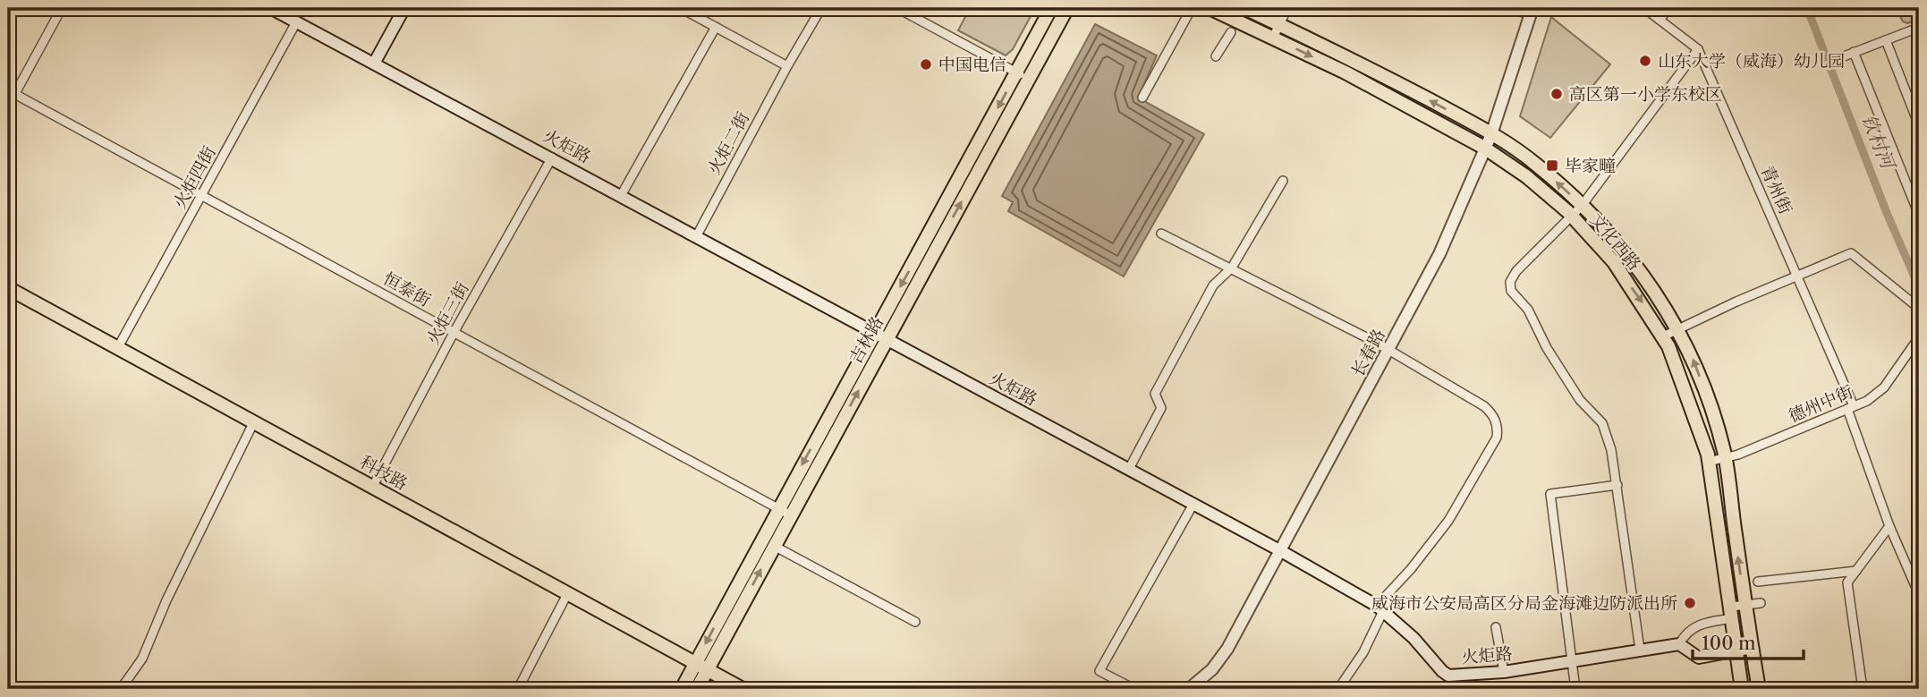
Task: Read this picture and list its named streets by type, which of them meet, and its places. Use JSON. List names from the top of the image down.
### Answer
{
  "streets": {
    "main road": [
      "火炬路",
      "文化西路",
      "吉林路",
      "长春路",
      "科技路"
    ],
    "street": [
      "火炬二街",
      "火炬四街",
      "青州街",
      "恒泰街",
      "火炬三街",
      "德州中街"
    ]
  },
  "crossings": [
    ["火炬二街", "火炬路"],
    ["火炬路", "火炬四街"],
    ["火炬路", "火炬三街"],
    ["火炬路", "吉林路"],
    ["火炬路", "长春路"],
    ["火炬四街", "恒泰街"],
    ["火炬四街", "科技路"],
    ["青州街", "德州中街"],
    ["文化西路", "长春路"],
    ["文化西路", "德州中街"],
    ["恒泰街", "火炬三街"],
    ["恒泰街", "吉林路"],
    ["火炬三街", "科技路"],
    ["吉林路", "科技路"]
  ],
  "water": ["钦村河"],
  "places": {
    "other": [
      "山东大学（威海）幼儿园",
      "中国电信",
      "高区第一小学东校区",
      "威海市公安局高区分局金海滩边防派出所"
    ],
    "transit": ["毕家疃"]
  },
  "scale_bar": "100 m"
}
